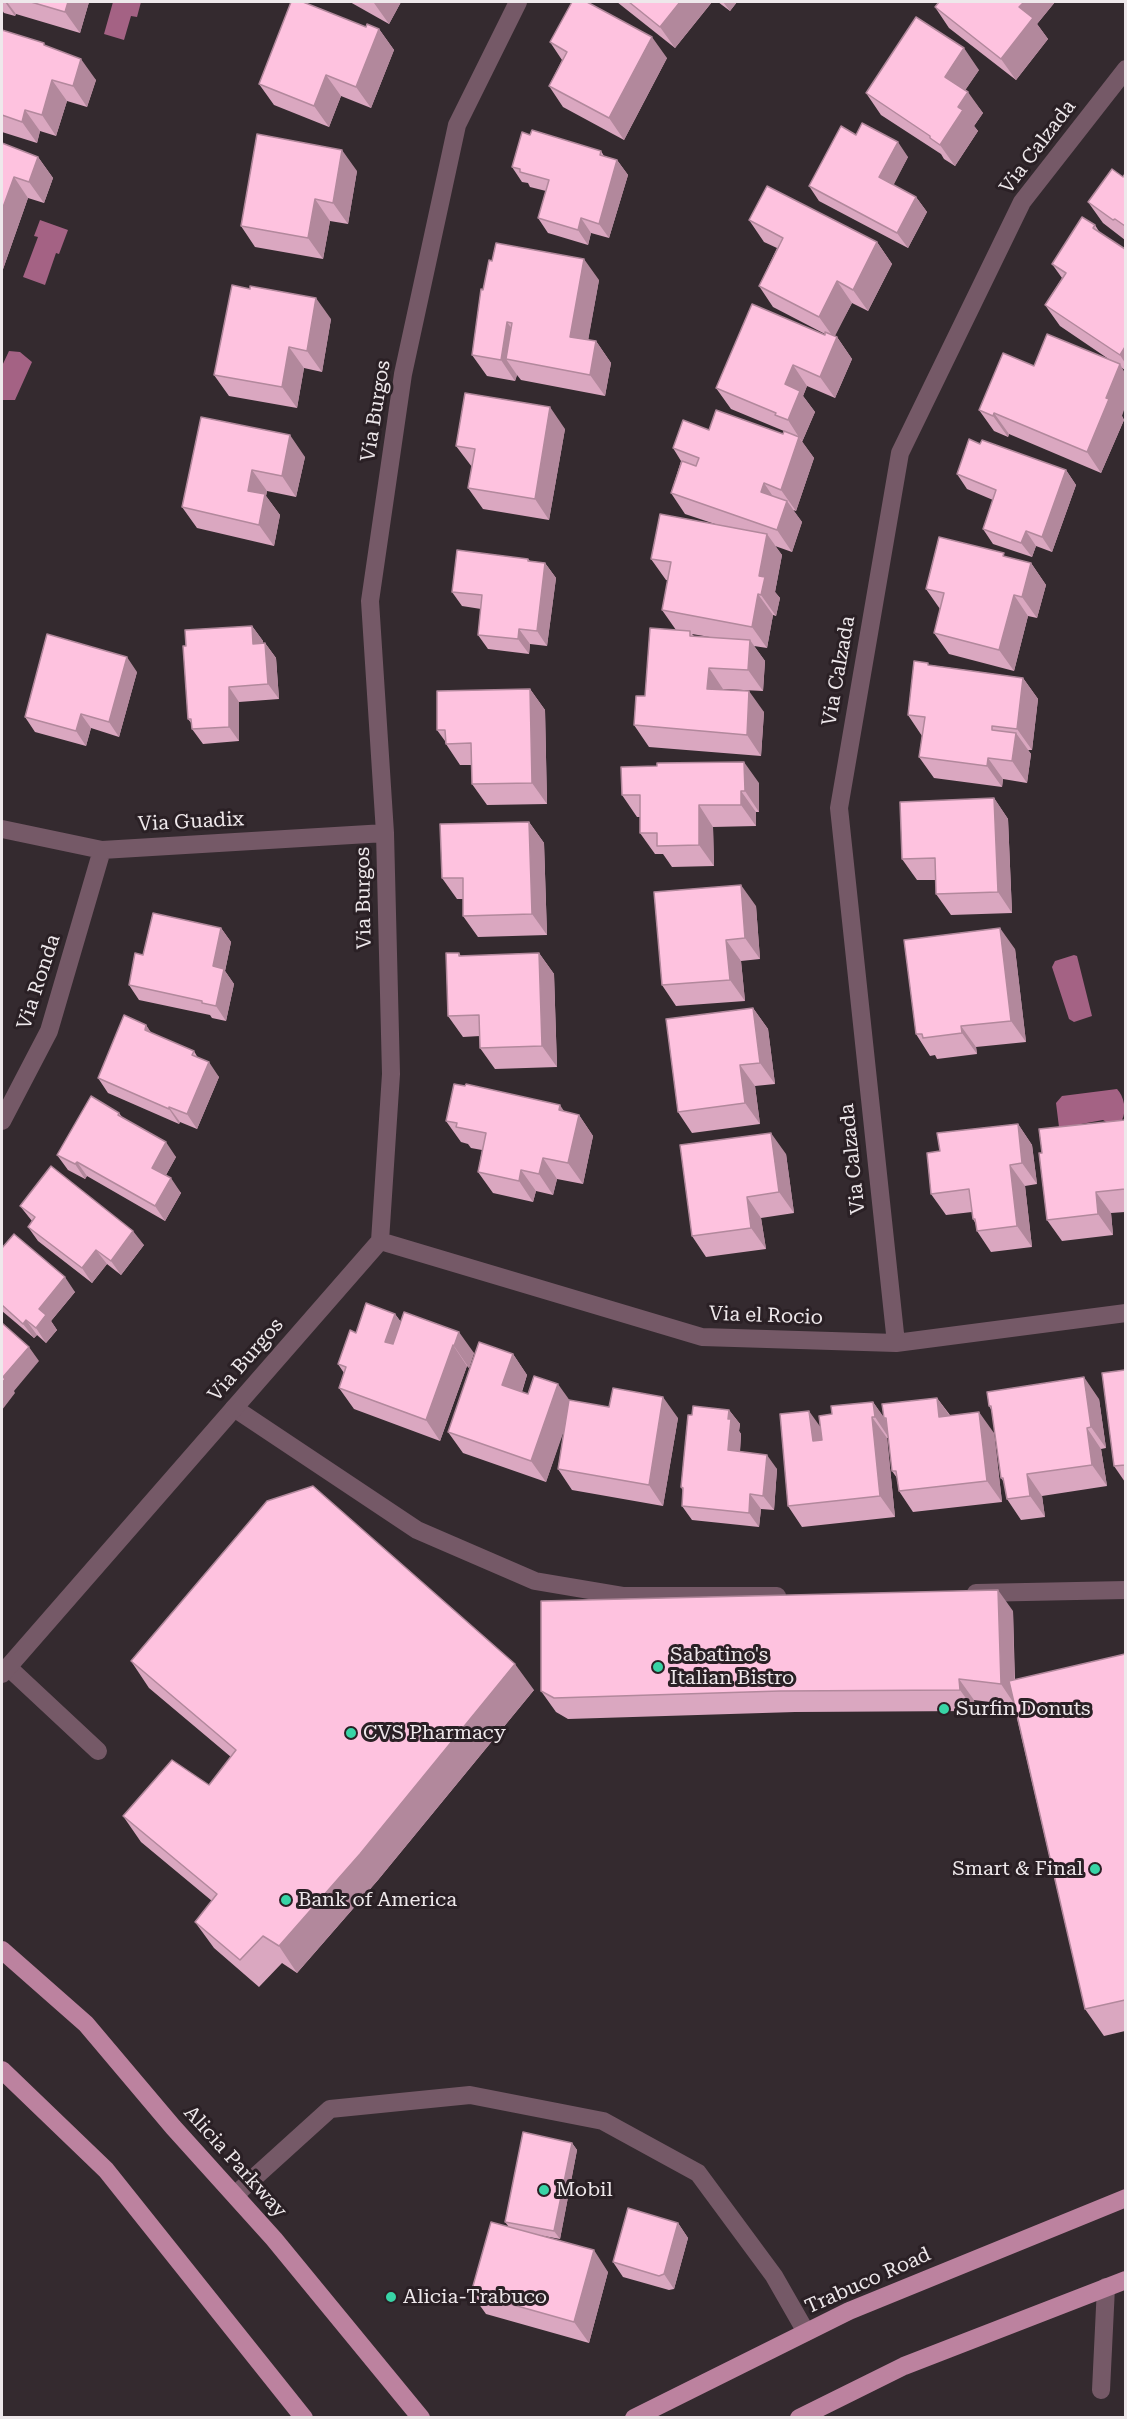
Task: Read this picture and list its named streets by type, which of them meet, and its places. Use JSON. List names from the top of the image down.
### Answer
{
  "streets": {
    "main road": ["Alicia Parkway", "Trabuco Road"],
    "street": [
      "Via Calzada",
      "Via Burgos",
      "Via Guadix",
      "Via Ronda",
      "Via el Rocio"
    ]
  },
  "crossings": [
    ["Via Calzada", "Via el Rocio"],
    ["Via Burgos", "Via Guadix"],
    ["Via Burgos", "Via el Rocio"],
    ["Via Guadix", "Via Ronda"]
  ],
  "places": [
    "Sabatino's Italian Bistro",
    "Surfin Donuts",
    "CVS Pharmacy",
    "Smart & Final",
    "Bank of America",
    "Mobil",
    "Alicia-Trabuco"
  ]
}
